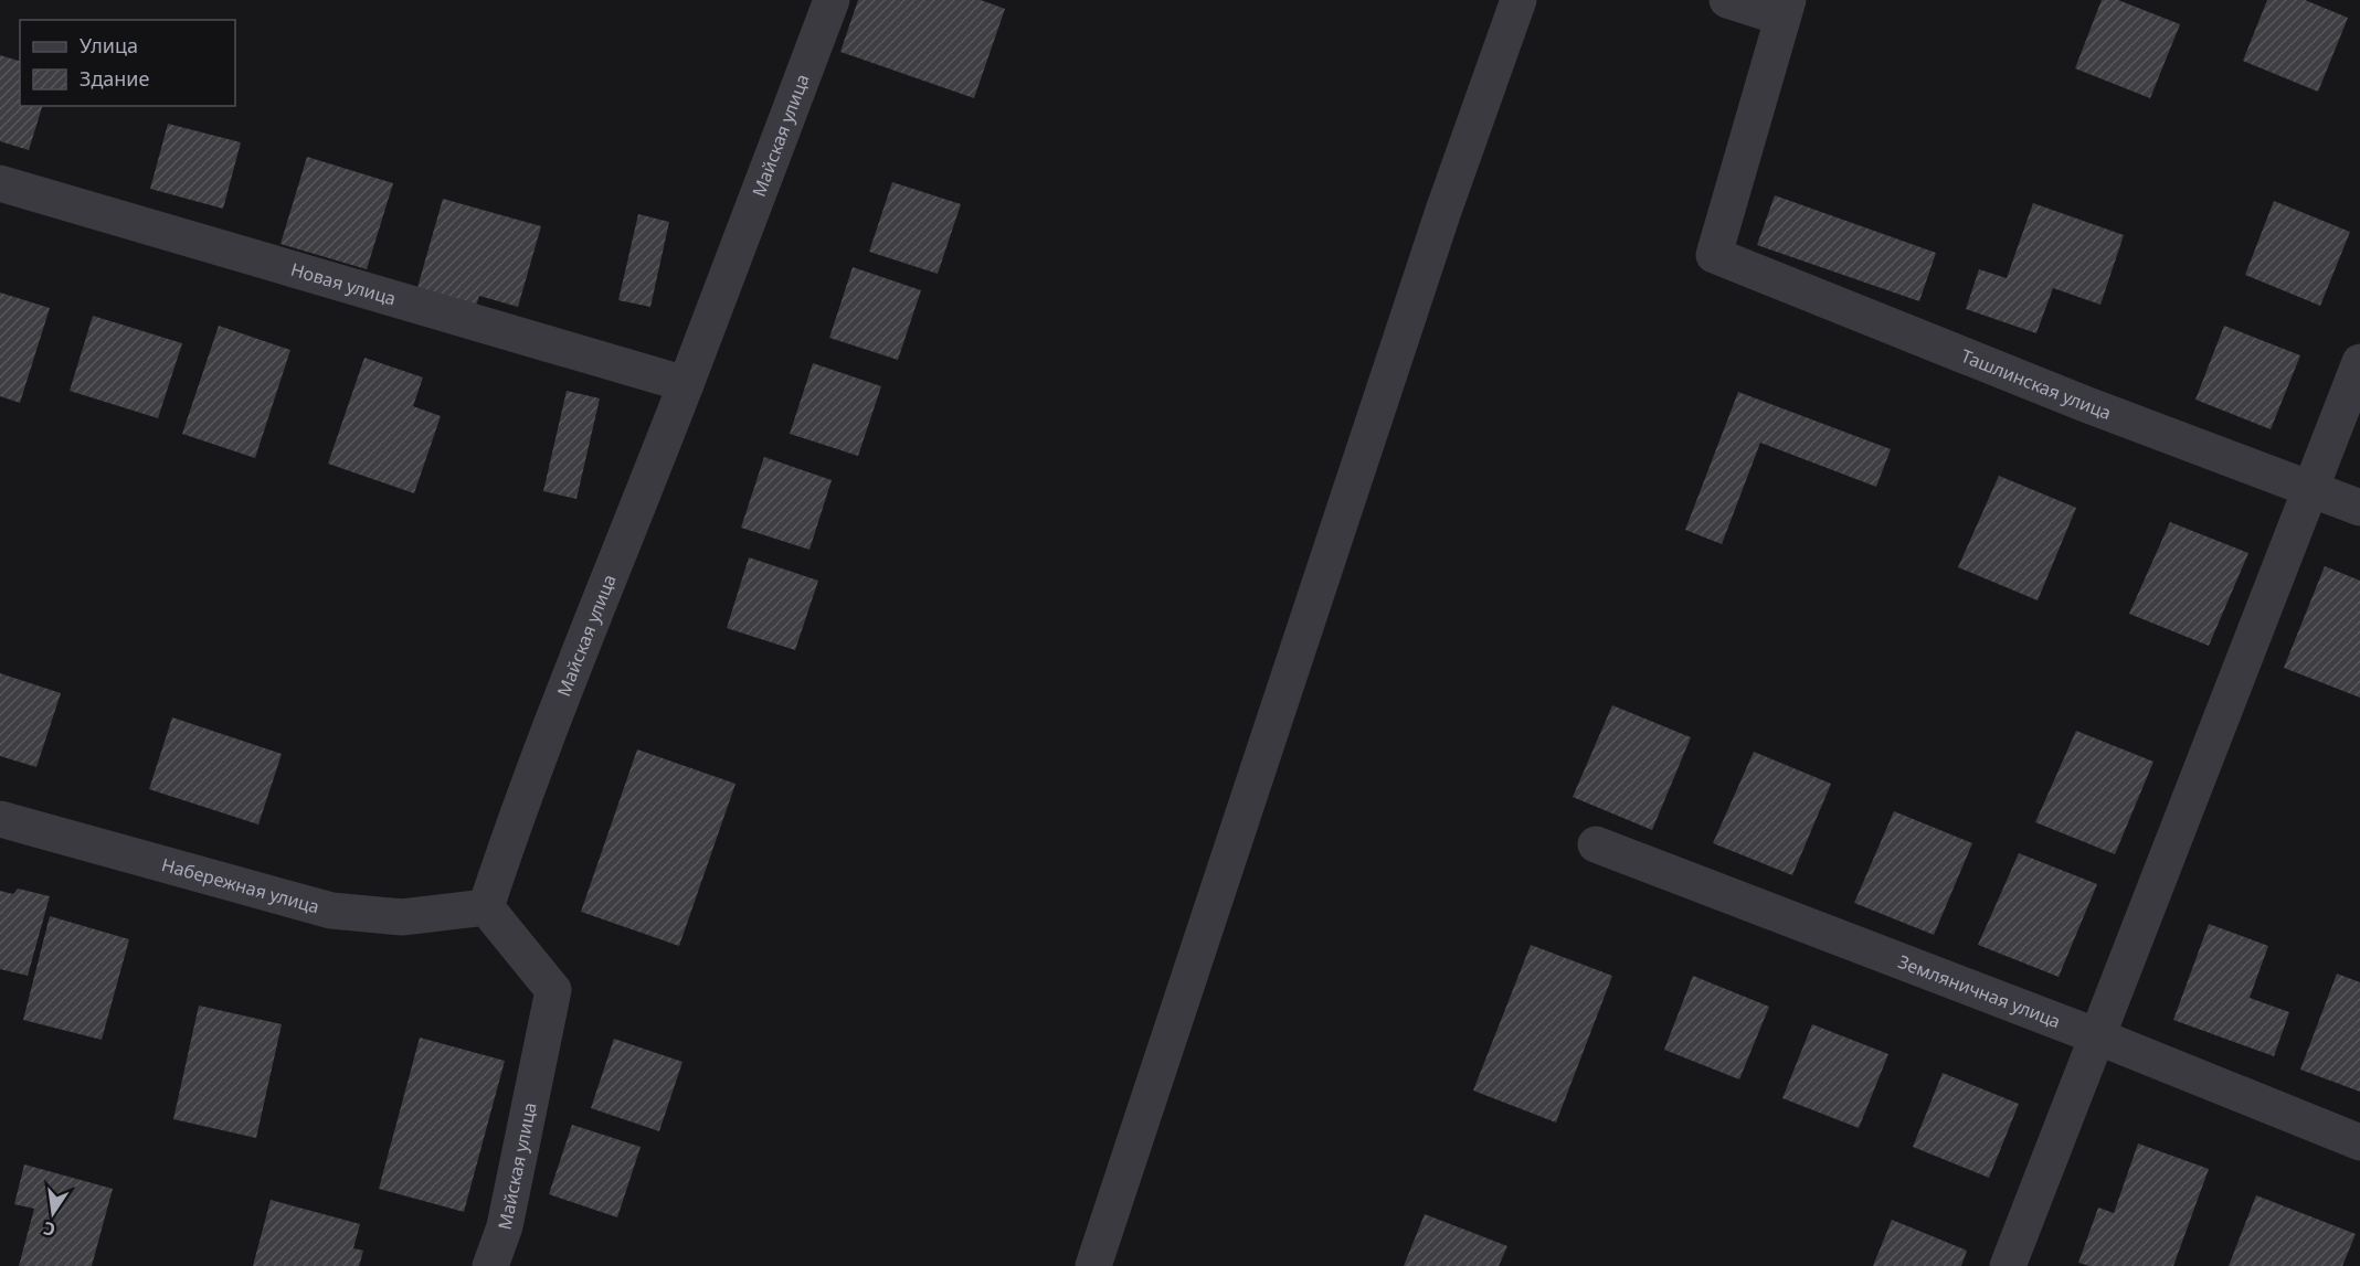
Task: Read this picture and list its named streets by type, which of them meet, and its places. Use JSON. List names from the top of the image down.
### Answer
{
  "streets": {
    "street": [
      "Майская улица",
      "Новая улица",
      "Ташлинская улица",
      "Набережная улица",
      "Земляничная улица"
    ]
  },
  "crossings": [
    ["Майская улица", "Новая улица"],
    ["Майская улица", "Набережная улица"]
  ],
  "legend": ["Улица", "Здание"],
  "north": "bottom"
}
